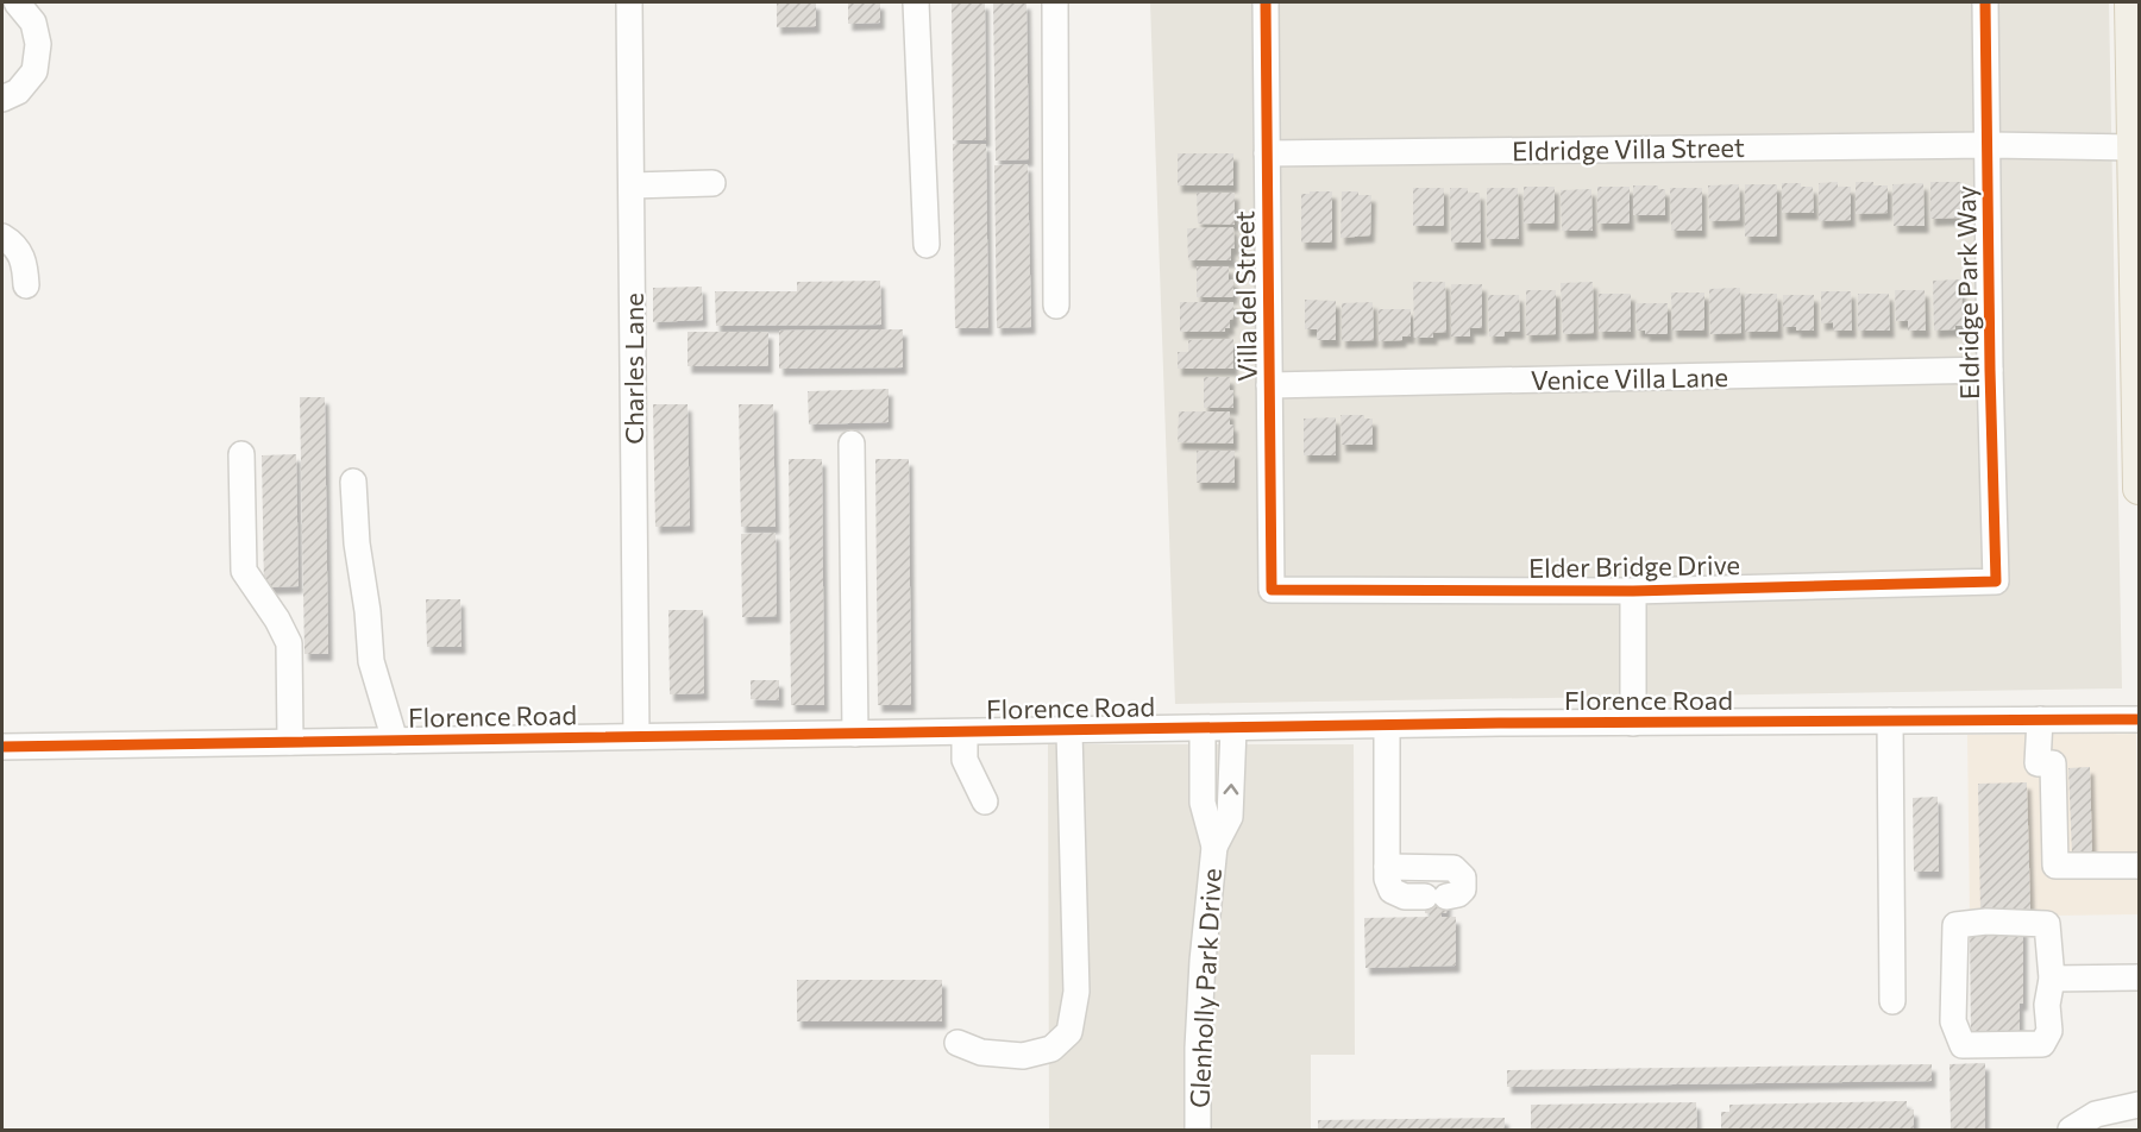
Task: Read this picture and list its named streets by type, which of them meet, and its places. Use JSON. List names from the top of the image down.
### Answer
{
  "streets": {
    "street": [
      "Eldridge Villa Street",
      "Eldridge Park Way",
      "Villa del Street",
      "Charles Lane",
      "Venice Villa Lane",
      "Elder Bridge Drive",
      "Florence Road",
      "Glenholly Park Drive"
    ]
  },
  "crossings": [
    ["Eldridge Villa Street", "Eldridge Park Way"],
    ["Eldridge Villa Street", "Villa del Street"],
    ["Eldridge Park Way", "Venice Villa Lane"],
    ["Eldridge Park Way", "Elder Bridge Drive"],
    ["Villa del Street", "Venice Villa Lane"],
    ["Villa del Street", "Elder Bridge Drive"],
    ["Charles Lane", "Florence Road"],
    ["Florence Road", "Glenholly Park Drive"]
  ]
}
